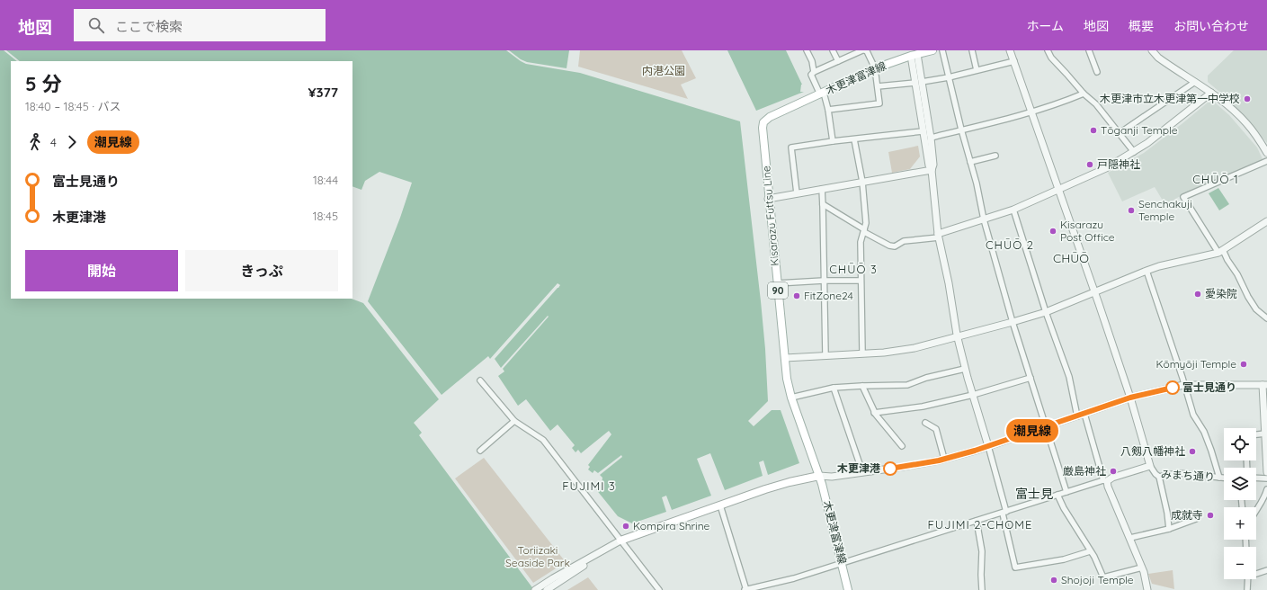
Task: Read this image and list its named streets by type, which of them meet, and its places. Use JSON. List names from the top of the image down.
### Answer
{
  "streets": {
    "main road": ["木更津富津線", "Kisarazu Futtsu Line", "90"],
    "street": ["みまち通り"]
  },
  "crossings": [
    ["木更津富津線", "Kisarazu Futtsu Line"]
  ],
  "districts": [
    "CHŪŌ 1",
    "CHŪŌ 2",
    "CHŪŌ",
    "CHŪŌ 3",
    "FUJIMI 3",
    "富士見",
    "FUJIMI 2-CHOME"
  ],
  "parks": ["内港公園", "Toriizaki Seaside Park"],
  "places": [
    "木更津市立木更津第一中学校",
    "Tōganji Temple",
    "戸隠神社",
    "Senchakuji Temple",
    "Kisarazu Post Office",
    "愛染院",
    "FitZone24",
    "Kōmyōji Temple",
    "富士見通り",
    "八剱八幡神社",
    "木更津港",
    "厳島神社",
    "成就寺",
    "Kompira Shrine",
    "Shojoji Temple"
  ],
  "lines": ["bus line 潮見線"],
  "page": {
    "header": "地図",
    "search": "ここで検索",
    "nav": [
      "ホーム",
      "地図",
      "概要",
      "お問い合わせ"
    ],
    "on_map": "潮見線",
    "heading": ["5 分", "18:40 – 18:45 · バス", "¥377"],
    "legs": ["4", "潮見線"],
    "list": [
      {
        "name": "富士見通り",
        "value": "18:44"
      },
      {
        "name": "木更津港",
        "value": "18:45"
      }
    ],
    "buttons": ["開始", "きっぷ"],
    "map_buttons": ["+", "−"]
  }
}
